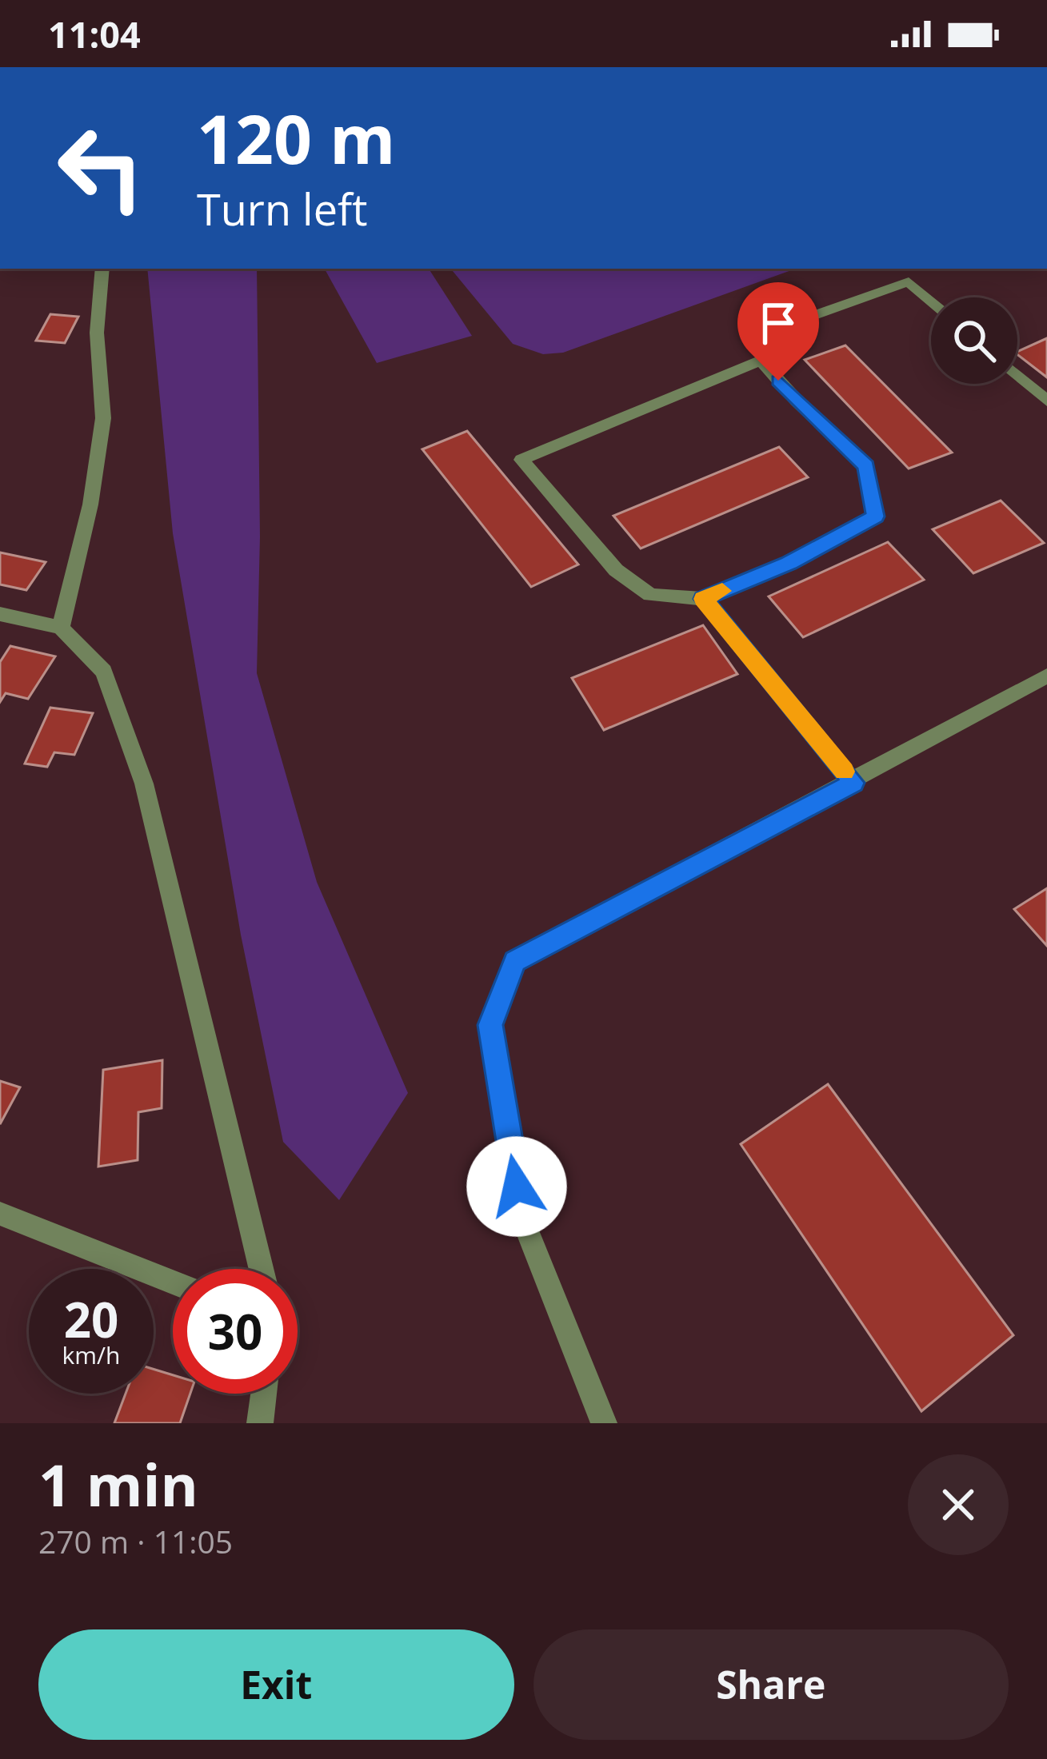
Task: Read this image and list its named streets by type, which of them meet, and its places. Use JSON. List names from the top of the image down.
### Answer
{
  "page": {
    "status": "11:04",
    "turn": ["120 m", "Turn left"],
    "speed": "20 km/h",
    "limit": "30",
    "heading": ["1 min", "270 m · 11:05"],
    "buttons": ["Exit", "Share"]
  }
}
